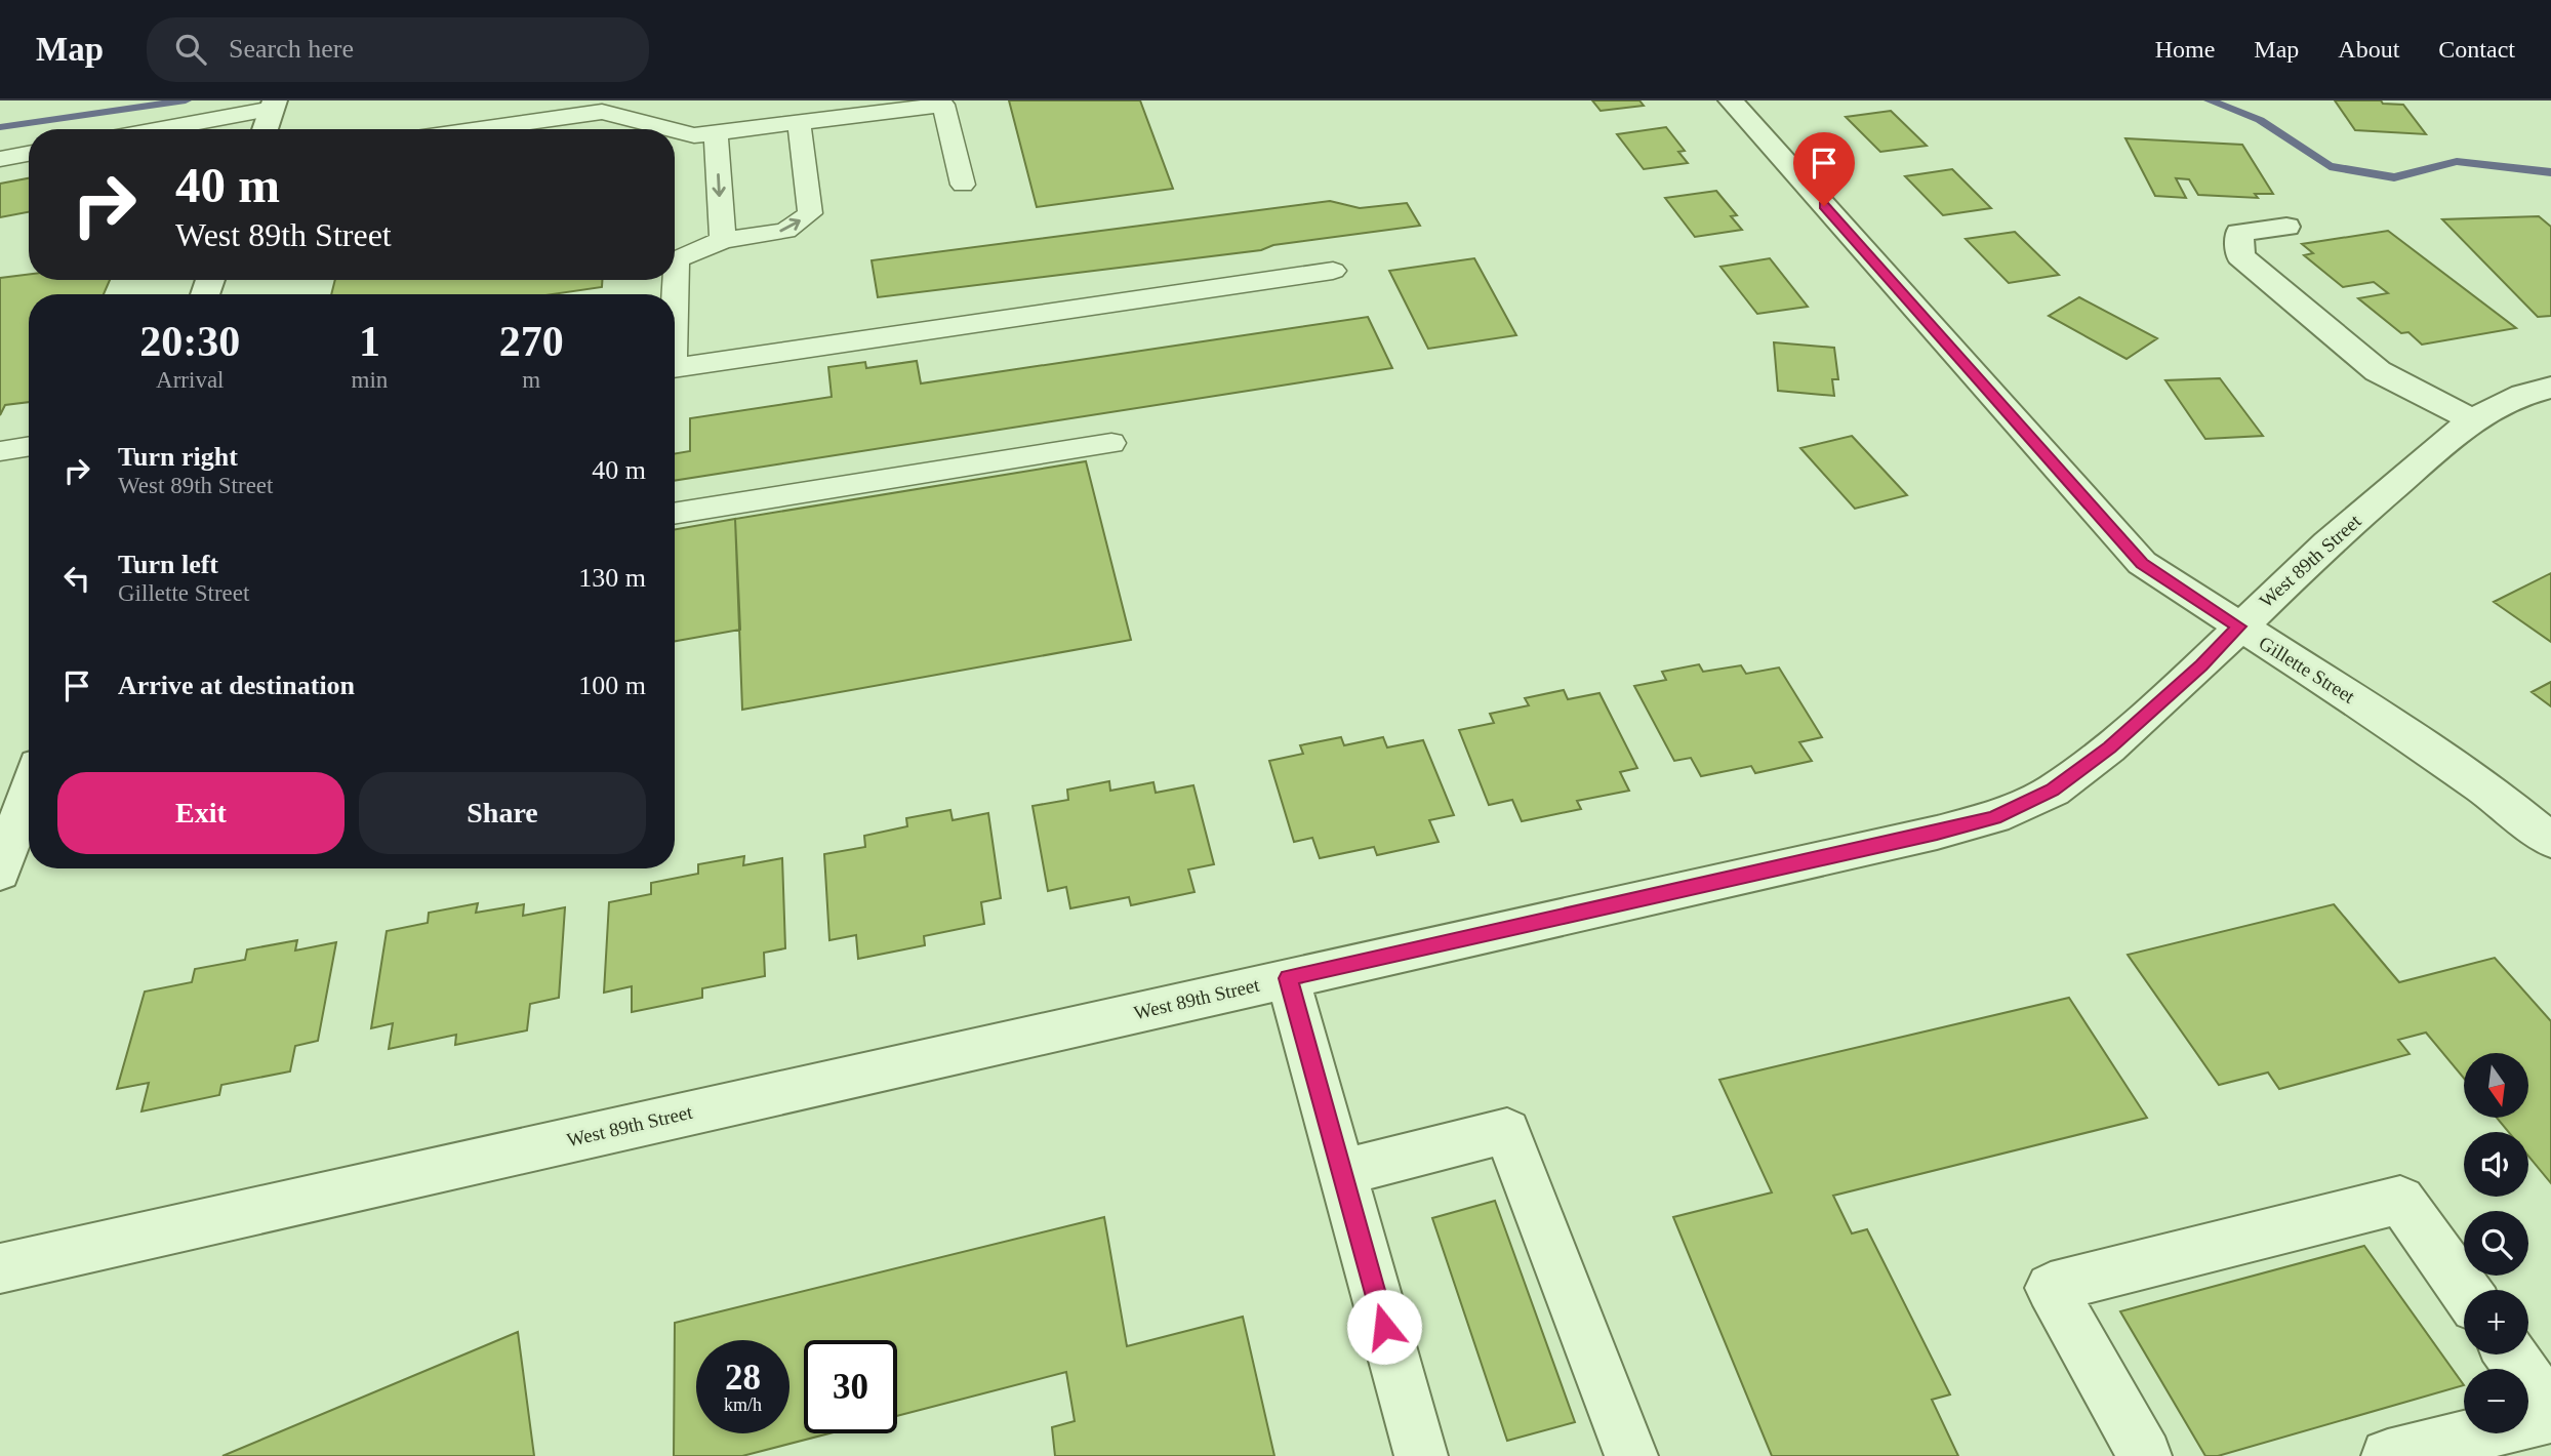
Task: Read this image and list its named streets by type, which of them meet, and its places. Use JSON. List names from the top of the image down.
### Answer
{
  "streets": {
    "street": ["West 89th Street", "Gillette Street"]
  },
  "crossings": [
    ["West 89th Street", "Gillette Street"]
  ],
  "north": "bottom",
  "page": {
    "header": "Map",
    "search": "Search here",
    "nav": [
      "Home",
      "Map",
      "About",
      "Contact"
    ],
    "turn": ["40 m", "West 89th Street"],
    "eta": [
      "20:30",
      "Arrival",
      "1",
      "min",
      "270",
      "m"
    ],
    "list": [
      {
        "name": "Turn right",
        "note": "West 89th Street",
        "value": "40 m"
      },
      {
        "name": "Turn left",
        "note": "Gillette Street",
        "value": "130 m"
      },
      {
        "name": "Arrive at destination",
        "value": "100 m"
      }
    ],
    "buttons": ["Exit", "Share"],
    "map_buttons": ["+", "−"],
    "speed": "28 km/h",
    "limit": "30"
  }
}
